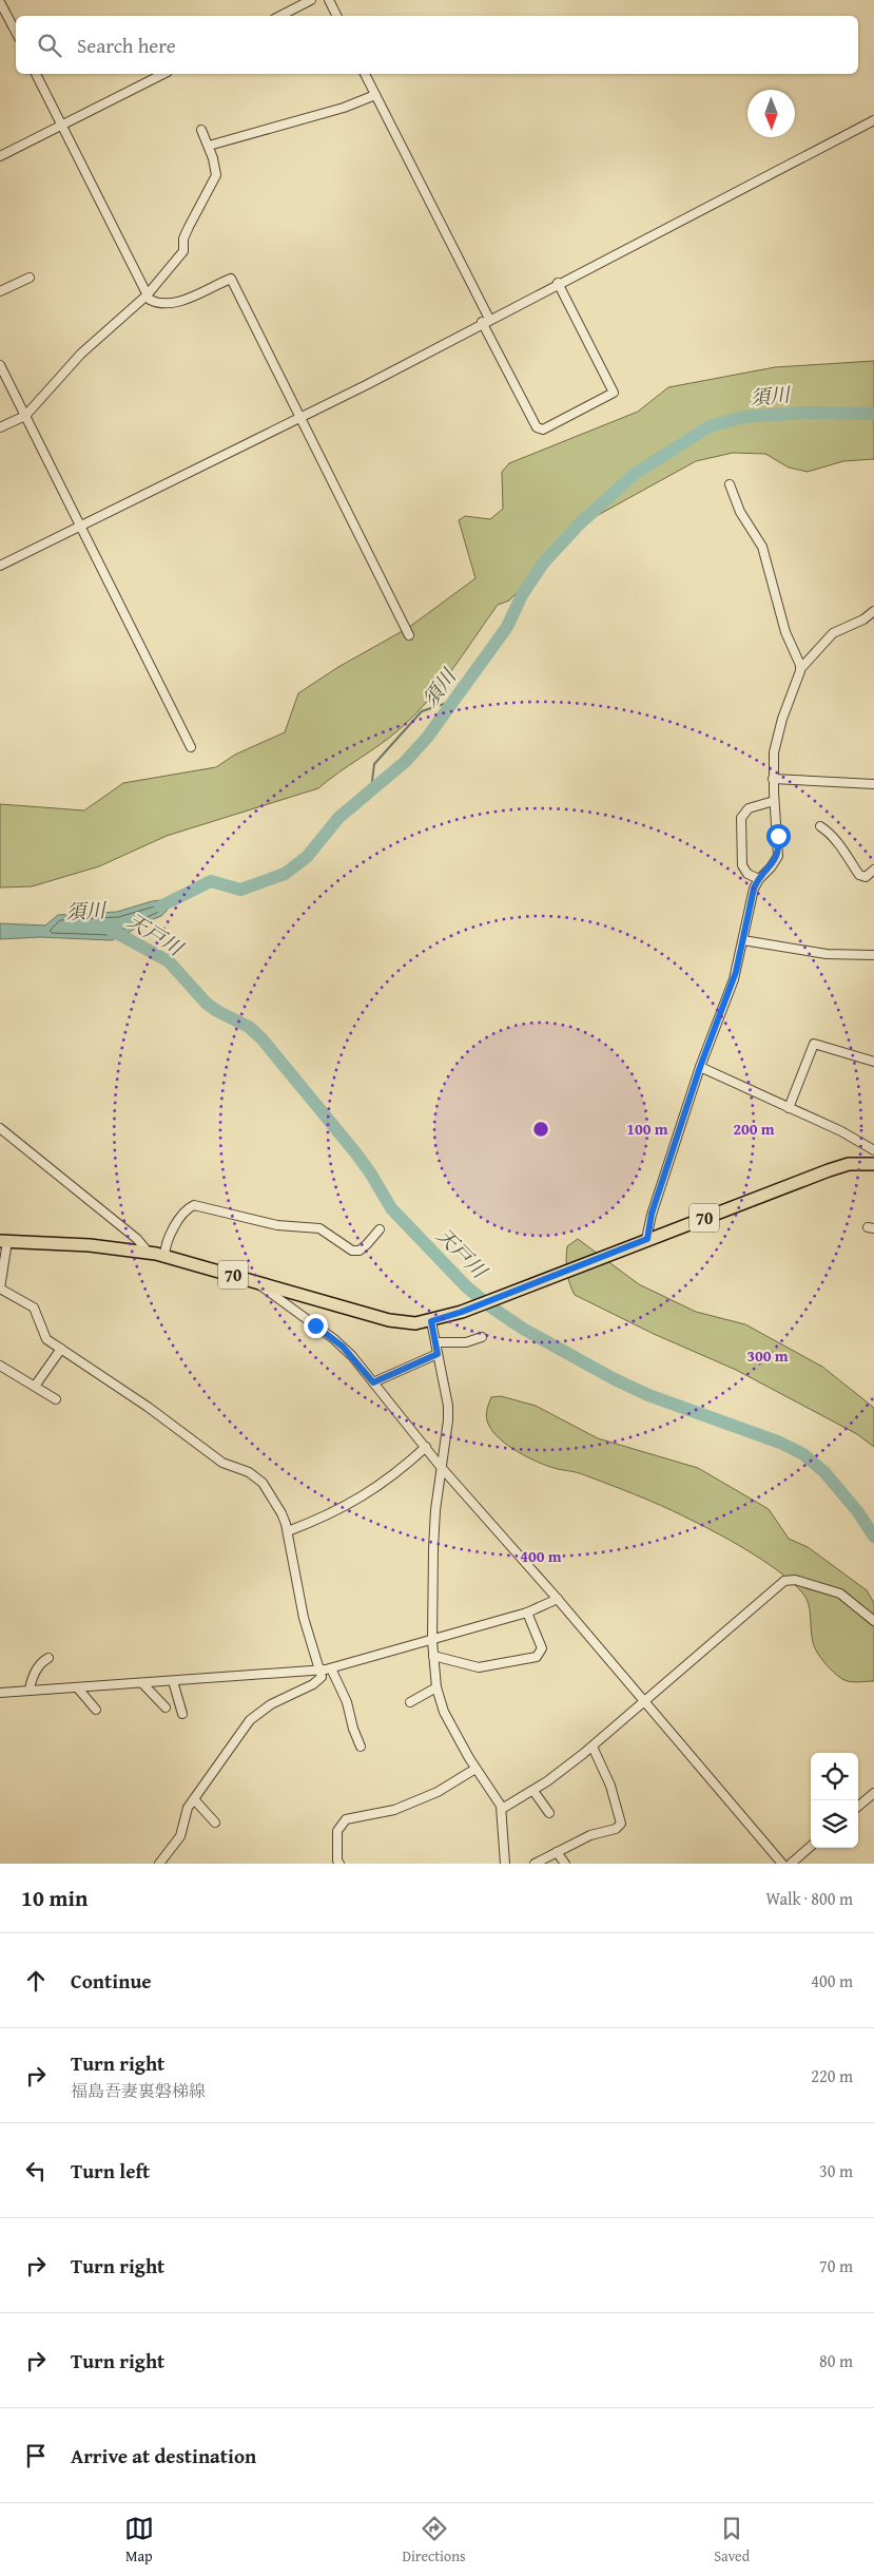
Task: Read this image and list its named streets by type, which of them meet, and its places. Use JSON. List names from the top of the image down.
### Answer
{
  "streets": {
    "main road": ["70"]
  },
  "water": ["須川", "天戸川"],
  "north": "bottom",
  "page": {
    "search": "Search here",
    "heading": ["10 min", "Walk · 800 m"],
    "list": [
      ["Continue", "400 m"],
      ["Turn right", "福島吾妻裏磐梯線", "220 m"],
      ["Turn left", "30 m"],
      ["Turn right", "70 m"],
      ["Turn right", "80 m"],
      "Arrive at destination"
    ],
    "nav": ["Map", "Directions", "Saved"]
  },
  "rings": [
    "100 m",
    "200 m",
    "300 m",
    "400 m"
  ]
}
